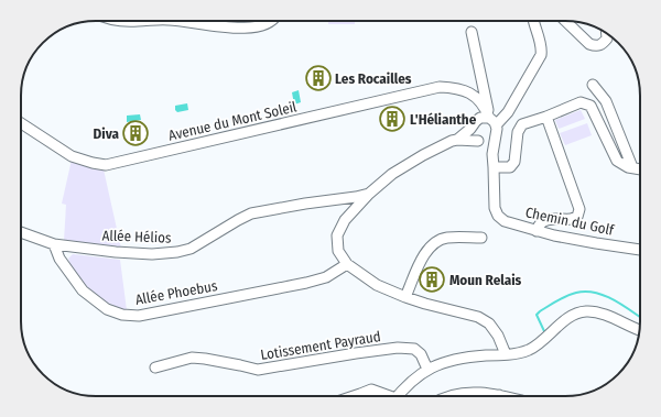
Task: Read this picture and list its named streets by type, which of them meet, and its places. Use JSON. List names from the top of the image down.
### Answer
{
  "streets": {
    "street": [
      "Avenue du Mont Soleil",
      "Chemin du Golf",
      "Allée Hélios",
      "Allée Phoebus",
      "Lotissement Payraud"
    ]
  },
  "crossings": [
    ["Avenue du Mont Soleil", "Chemin du Golf"],
    ["Allée Hélios", "Allée Phoebus"]
  ],
  "places": {
    "building": [
      "Les Rocailles",
      "L'Hélianthe",
      "Diva",
      "Moun Relais"
    ]
  }
}
